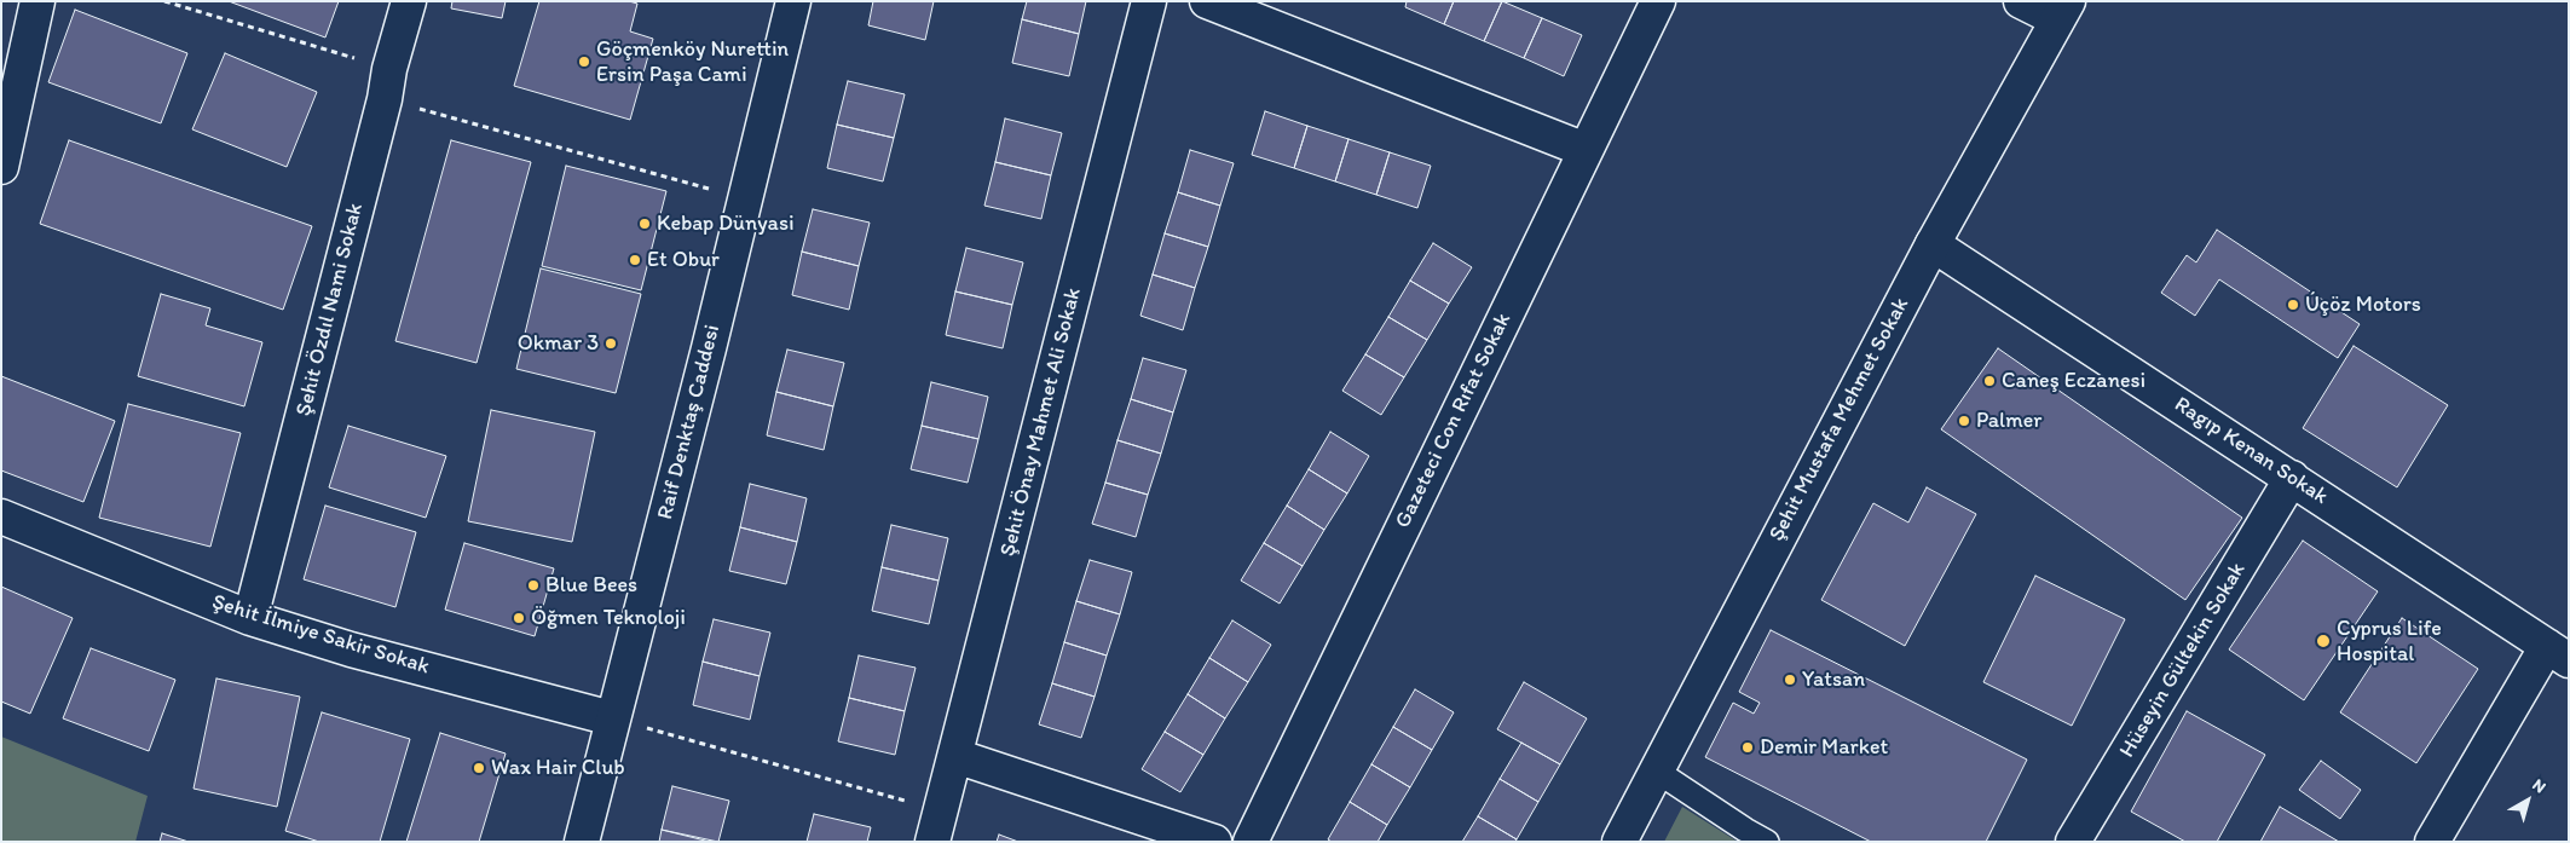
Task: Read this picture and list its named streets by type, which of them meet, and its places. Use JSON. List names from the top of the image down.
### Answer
{
  "streets": {
    "street": [
      "Şehit Özdıl Nami Sokak",
      "Şehit Mustafa Mehmet Sokak",
      "Gazeteci Con Rıfat Sokak",
      "Raif Denktaş Caddesi",
      "Şehit Önay Mahmet Ali Sokak",
      "Ragıp Kenan Sokak",
      "Şehit İlmiye Sakir Sokak",
      "Hüseyin Gültekin Sokak"
    ]
  },
  "crossings": [
    ["Şehit Özdıl Nami Sokak", "Şehit İlmiye Sakir Sokak"],
    ["Şehit Mustafa Mehmet Sokak", "Ragıp Kenan Sokak"],
    ["Raif Denktaş Caddesi", "Şehit İlmiye Sakir Sokak"],
    ["Ragıp Kenan Sokak", "Hüseyin Gültekin Sokak"]
  ],
  "places": [
    "Göçmenköy Nurettin Ersin Paşa Cami",
    "Kebap Dünyasi",
    "Et Obur",
    "Úçöz Motors",
    "Okmar 3",
    "Caneş Eczanesi",
    "Palmer",
    "Blue Bees",
    "Öğmen Teknoloji",
    "Cyprus Life Hospital",
    "Yatsan",
    "Demir Market",
    "Wax Hair Club"
  ],
  "north": "top right"
}
